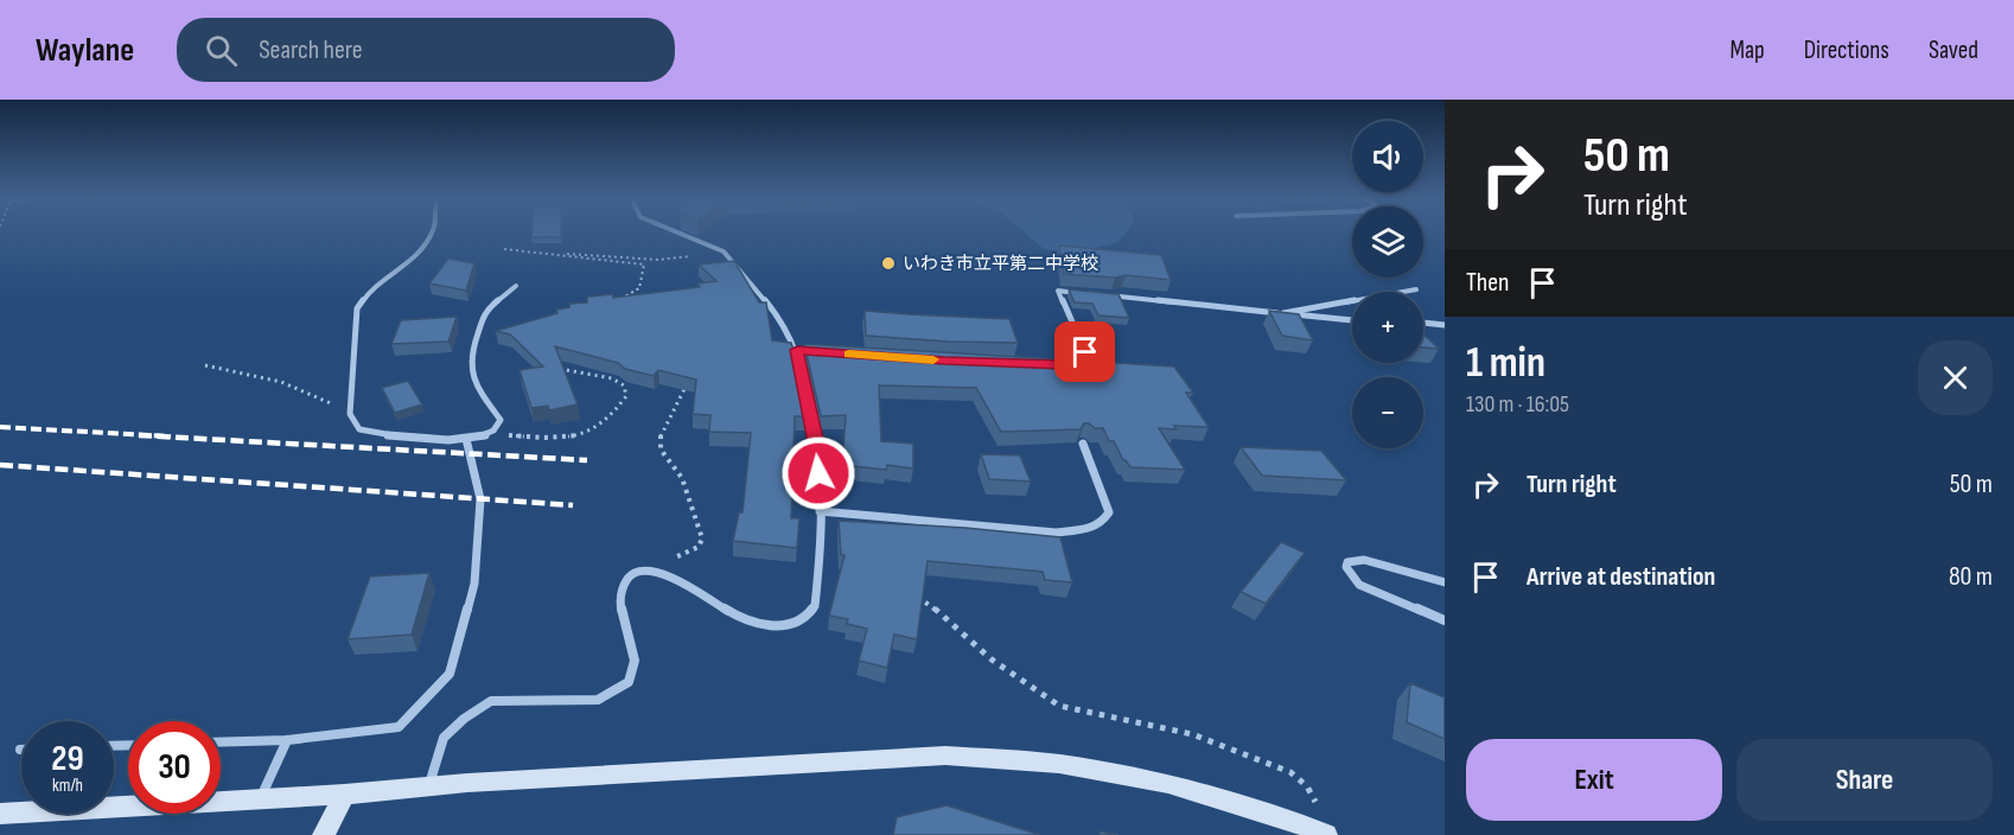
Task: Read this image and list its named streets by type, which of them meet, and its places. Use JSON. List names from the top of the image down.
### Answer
{
  "places": ["いわき市立平第二中学校"],
  "page": {
    "header": "Waylane",
    "search": "Search here",
    "nav": ["Map", "Directions", "Saved"],
    "turn": ["50 m", "Turn right"],
    "map_buttons": ["+", "−"],
    "then": "Then",
    "heading": ["1 min", "130 m · 16:05"],
    "list": [
      {
        "name": "Turn right",
        "value": "50 m"
      },
      {
        "name": "Arrive at destination",
        "value": "80 m"
      }
    ],
    "speed": "29 km/h",
    "limit": "30",
    "buttons": ["Exit", "Share"]
  }
}
